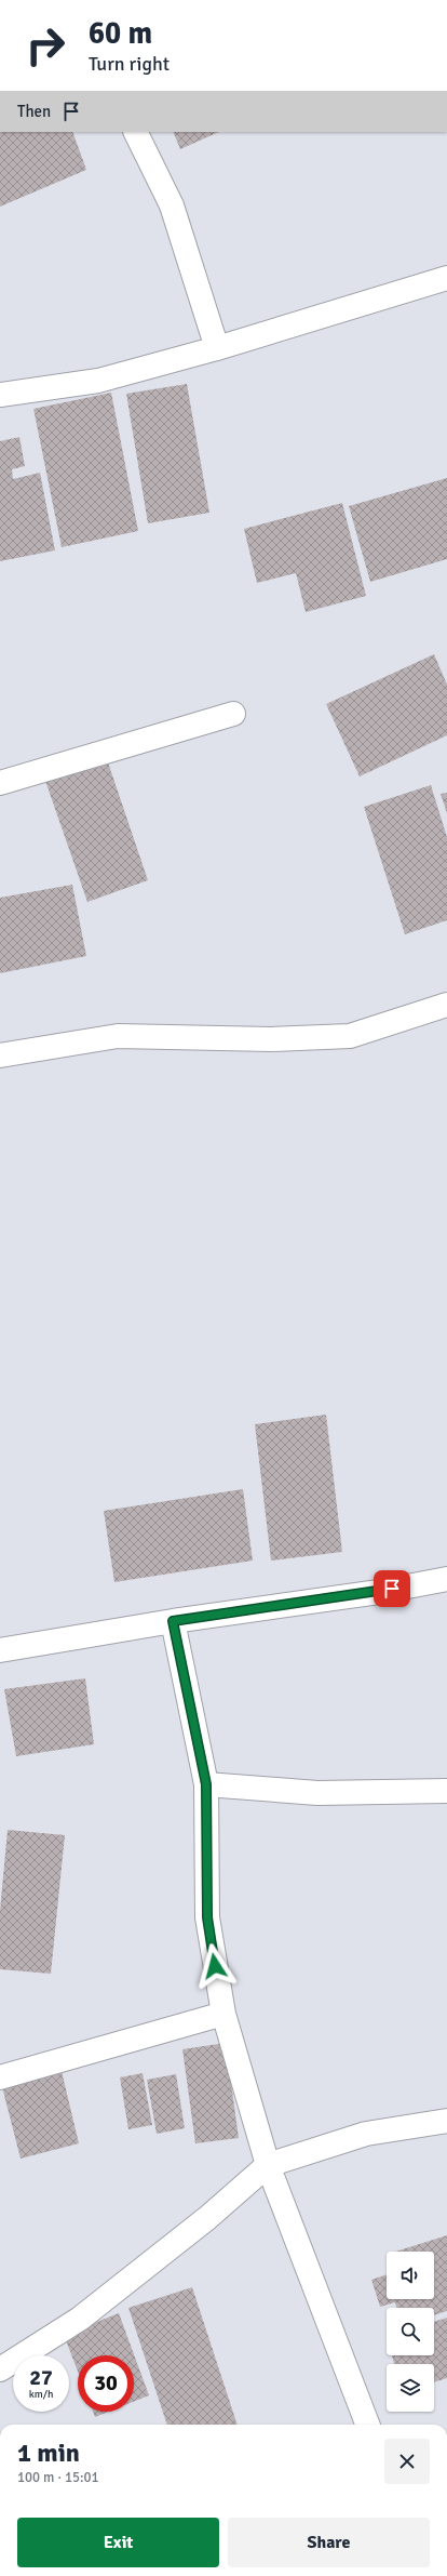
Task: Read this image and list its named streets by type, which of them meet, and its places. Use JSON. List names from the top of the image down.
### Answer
{
  "page": {
    "turn": ["60 m", "Turn right"],
    "then": "Then",
    "speed": "27 km/h",
    "limit": "30",
    "heading": ["1 min", "100 m · 15:01"],
    "buttons": ["Exit", "Share"]
  }
}
